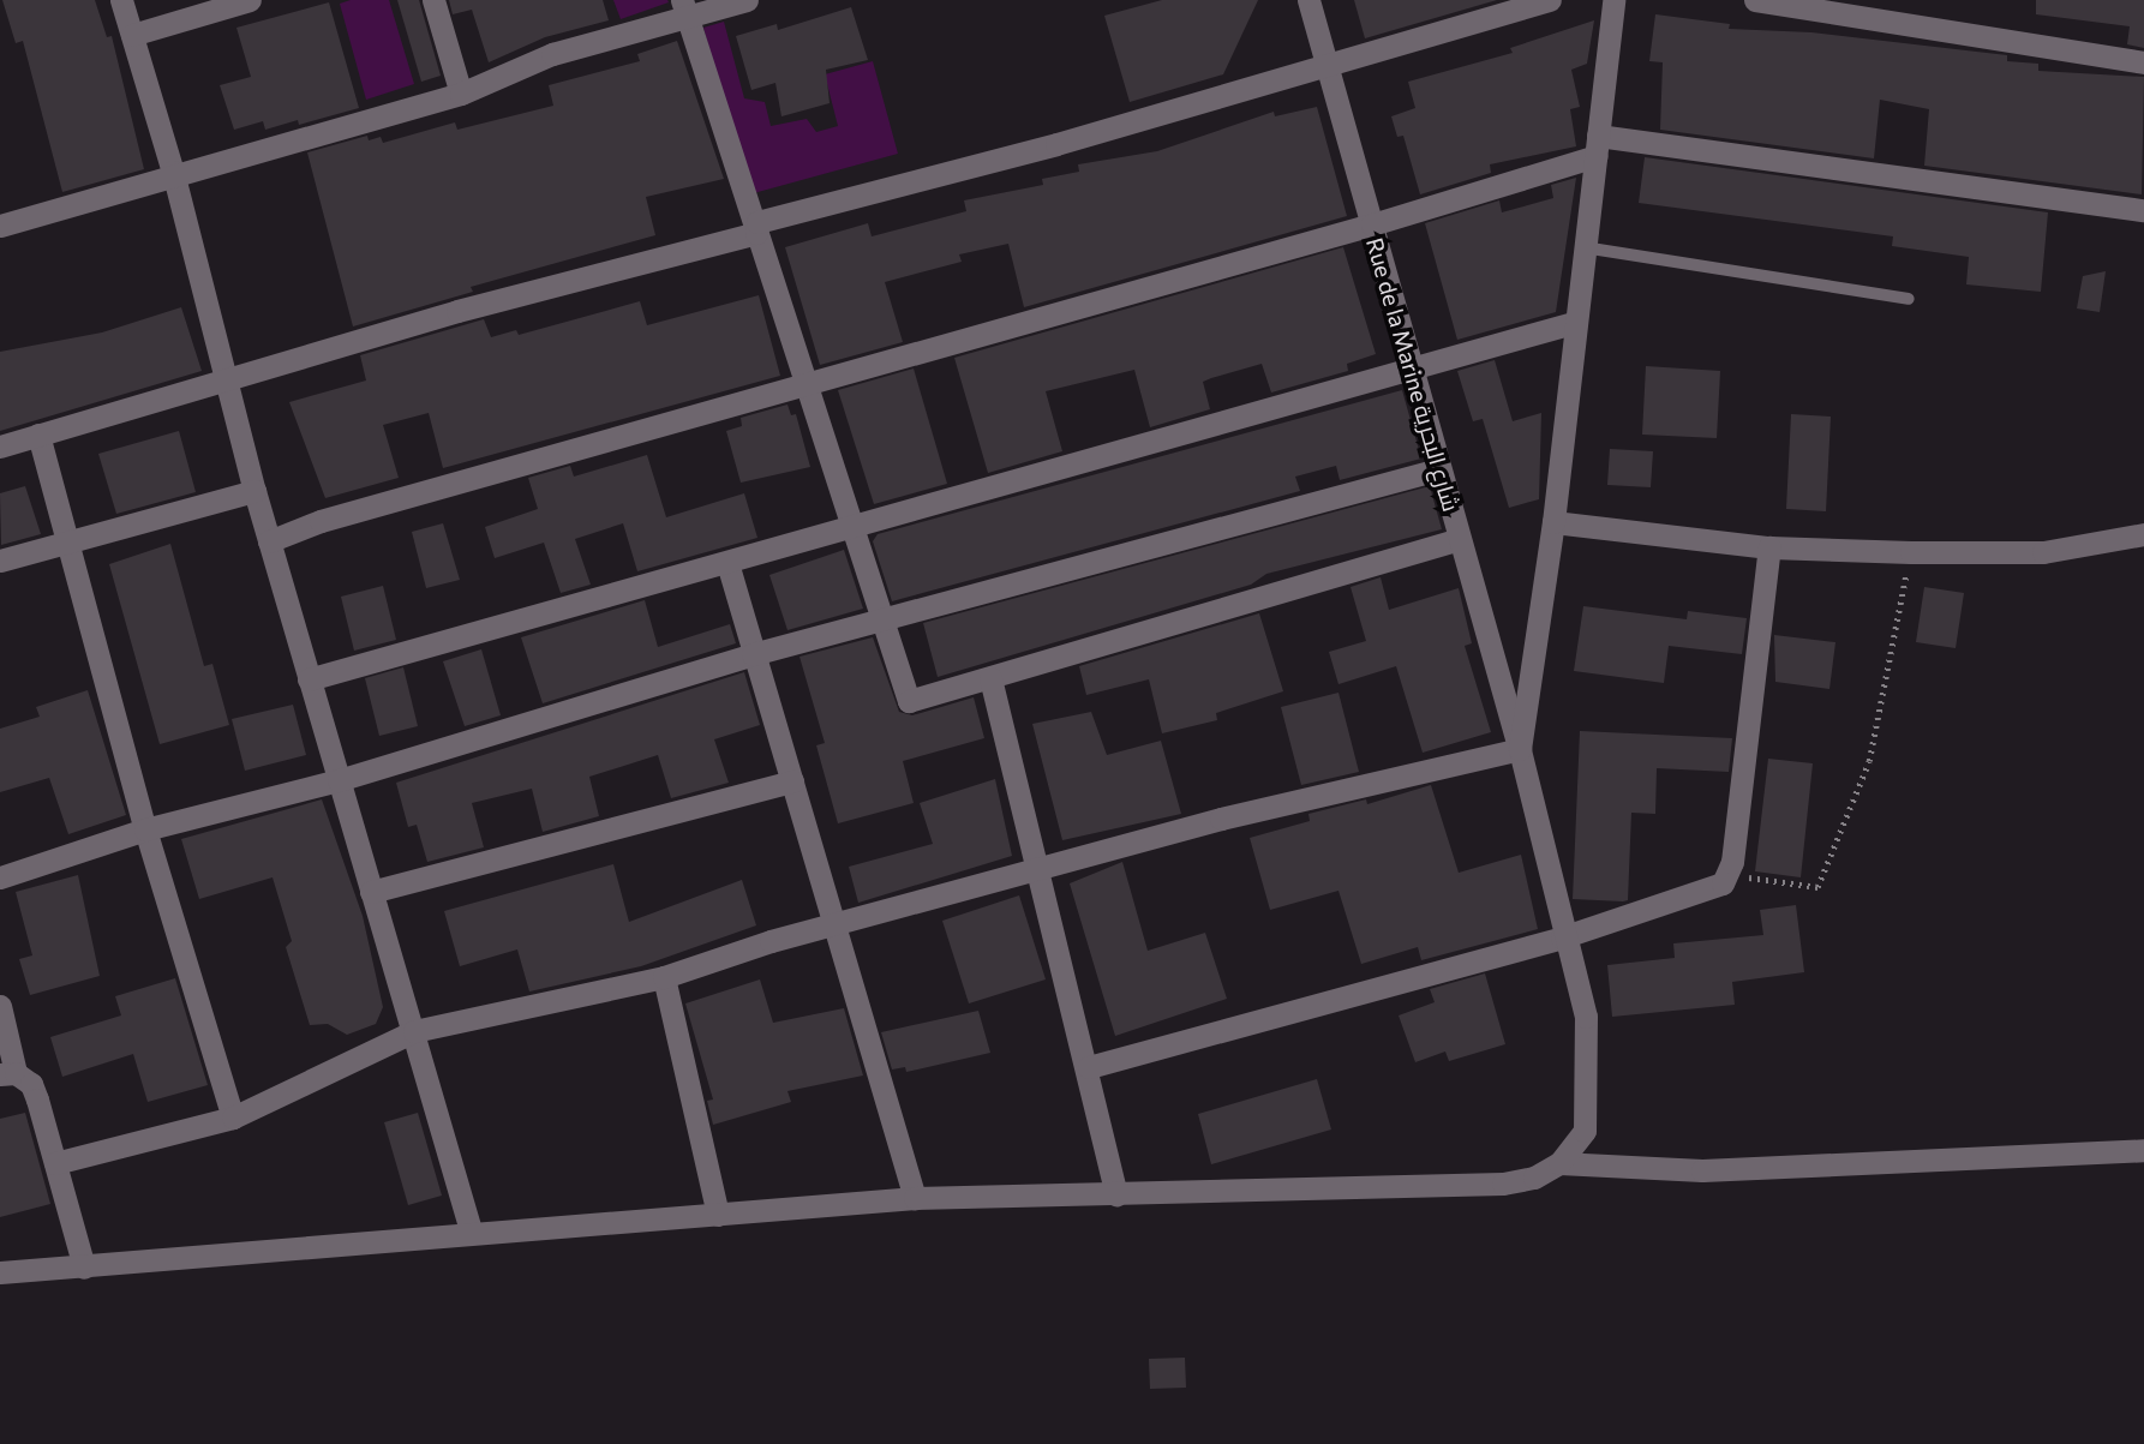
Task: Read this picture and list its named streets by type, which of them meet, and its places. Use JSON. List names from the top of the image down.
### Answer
{
  "streets": {
    "street": ["Rue de la Marine شارع البحرية"]
  }
}
